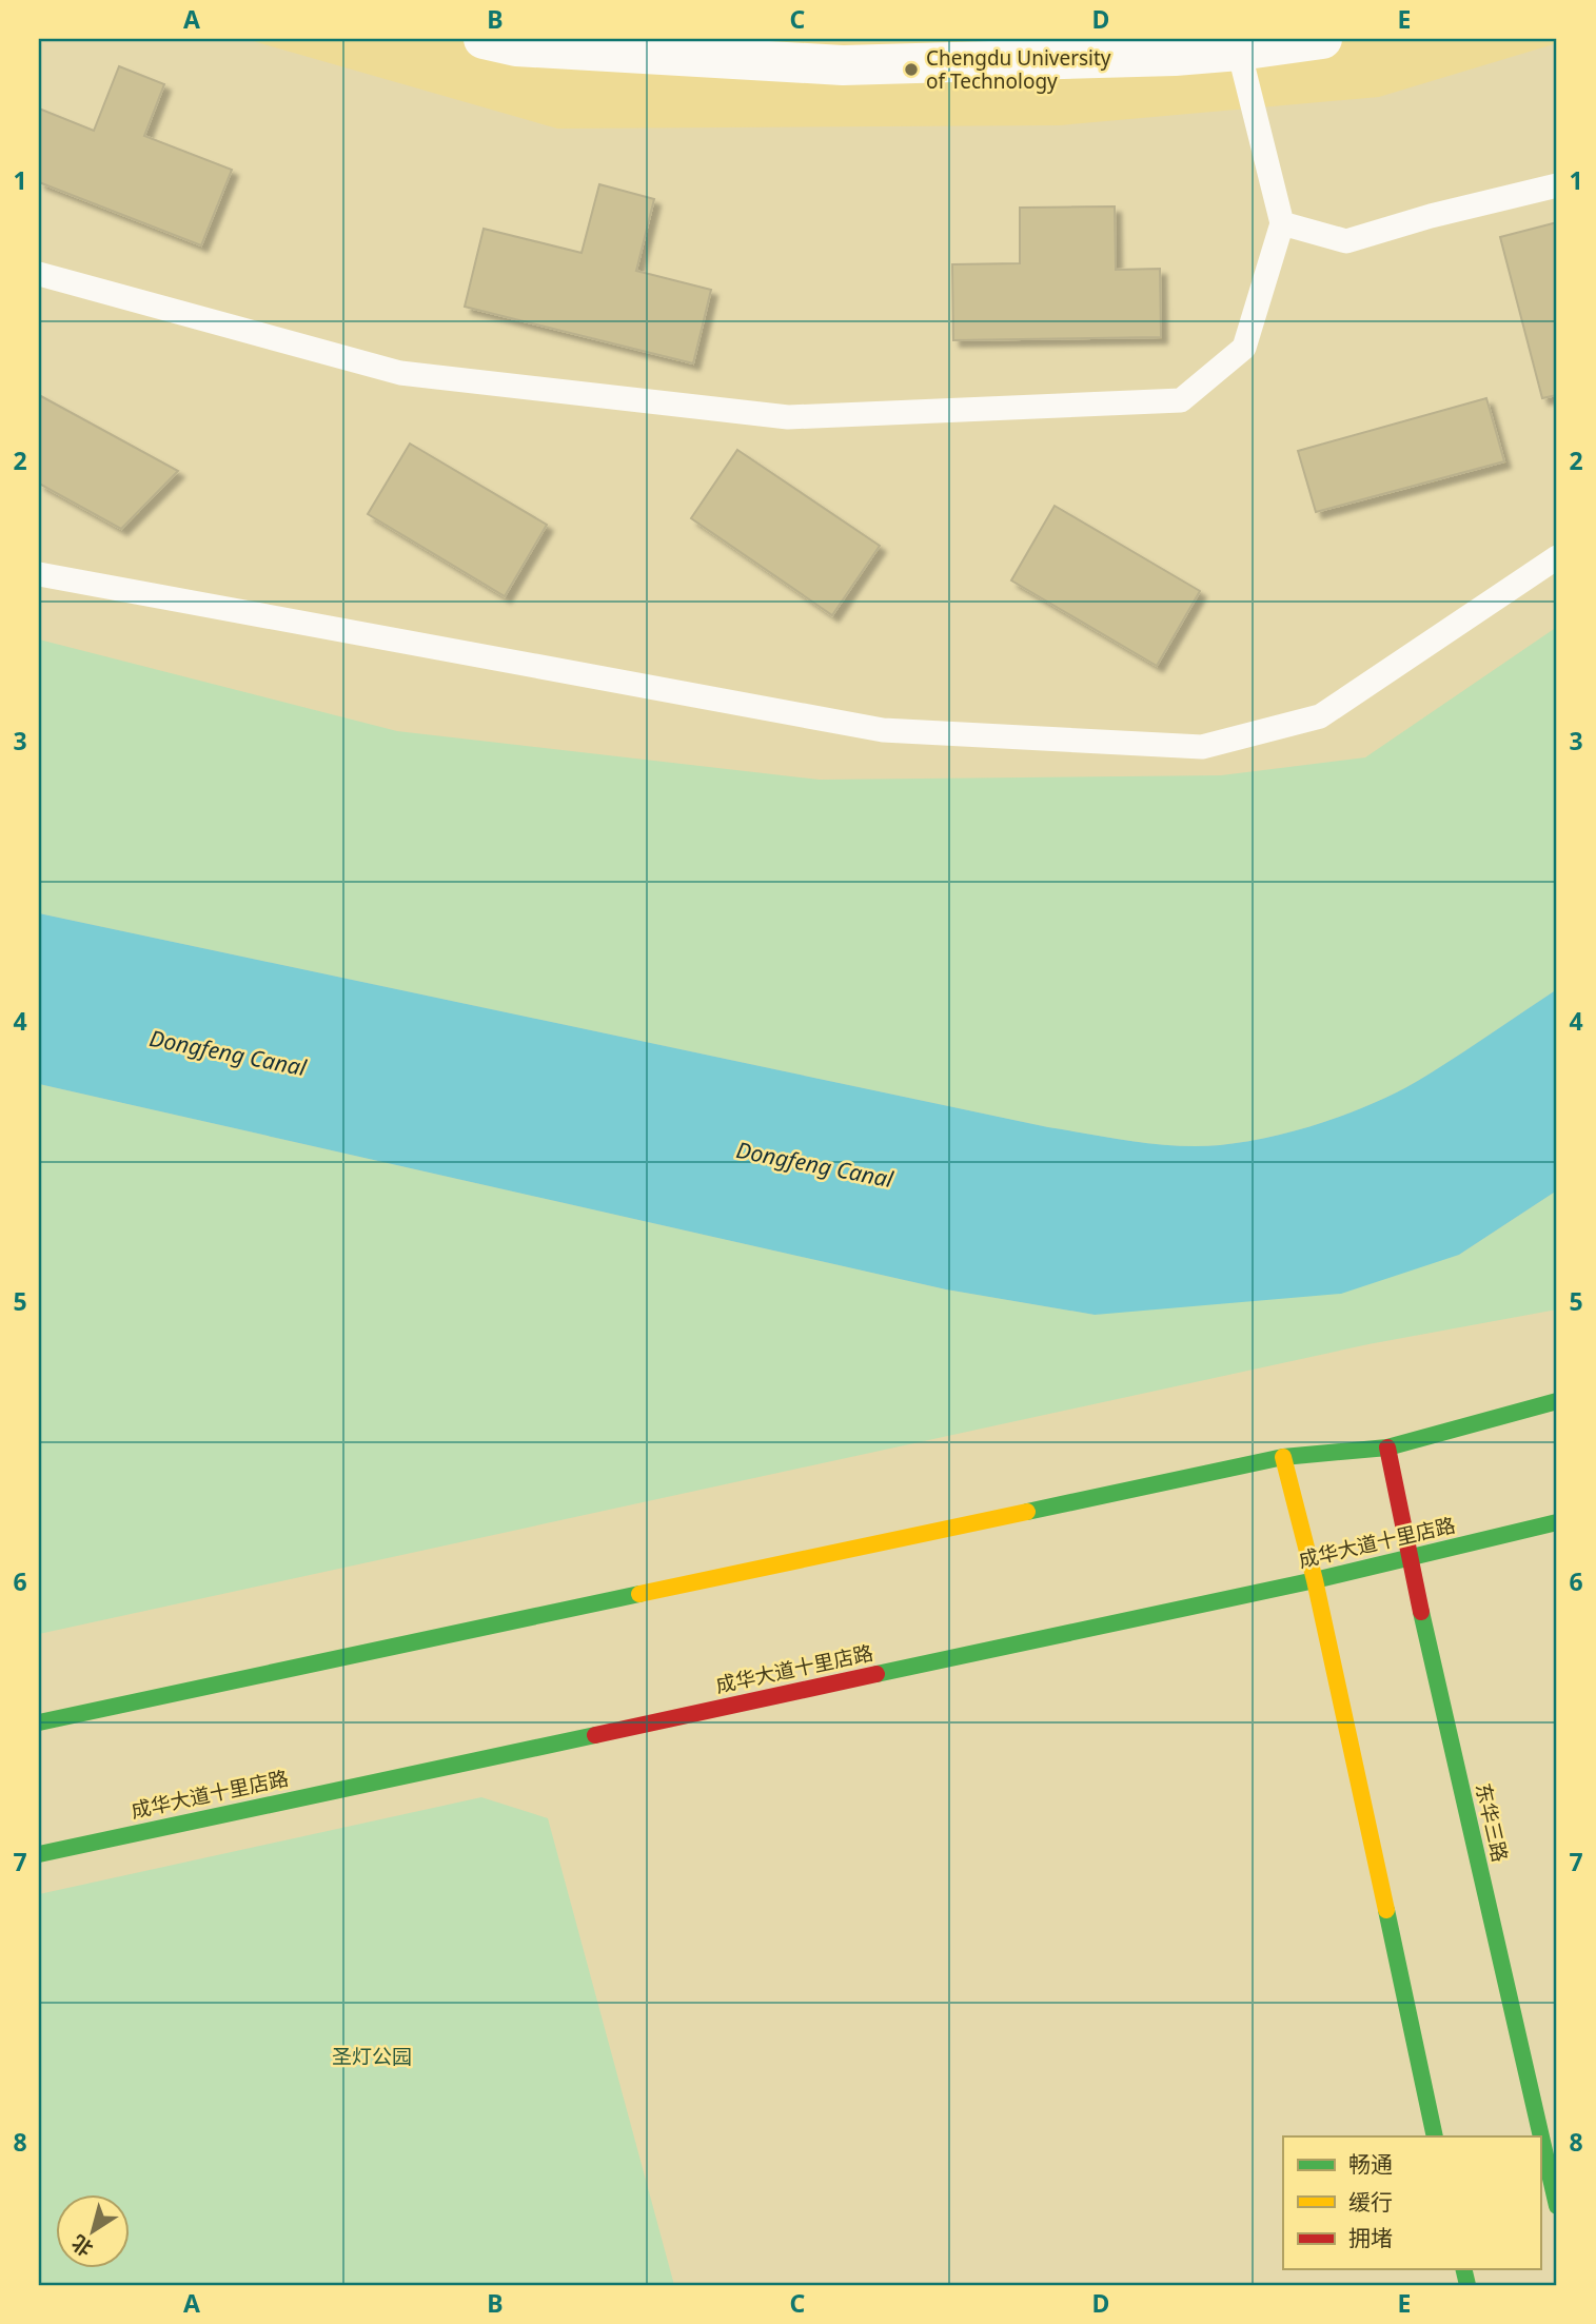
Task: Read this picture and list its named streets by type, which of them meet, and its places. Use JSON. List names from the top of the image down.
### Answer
{
  "streets": {
    "main road": ["成华大道十里店路", "东华三路"]
  },
  "crossings": [
    ["成华大道十里店路", "东华三路"]
  ],
  "water": ["Dongfeng Canal"],
  "parks": ["圣灯公园"],
  "places": ["Chengdu University of Technology"],
  "legend": ["畅通", "缓行", "拥堵"],
  "north": "bottom left",
  "grid": {
    "columns": [
      "A",
      "B",
      "C",
      "D",
      "E"
    ],
    "rows": [
      "1",
      "2",
      "3",
      "4",
      "5",
      "6",
      "7",
      "8"
    ]
  }
}
